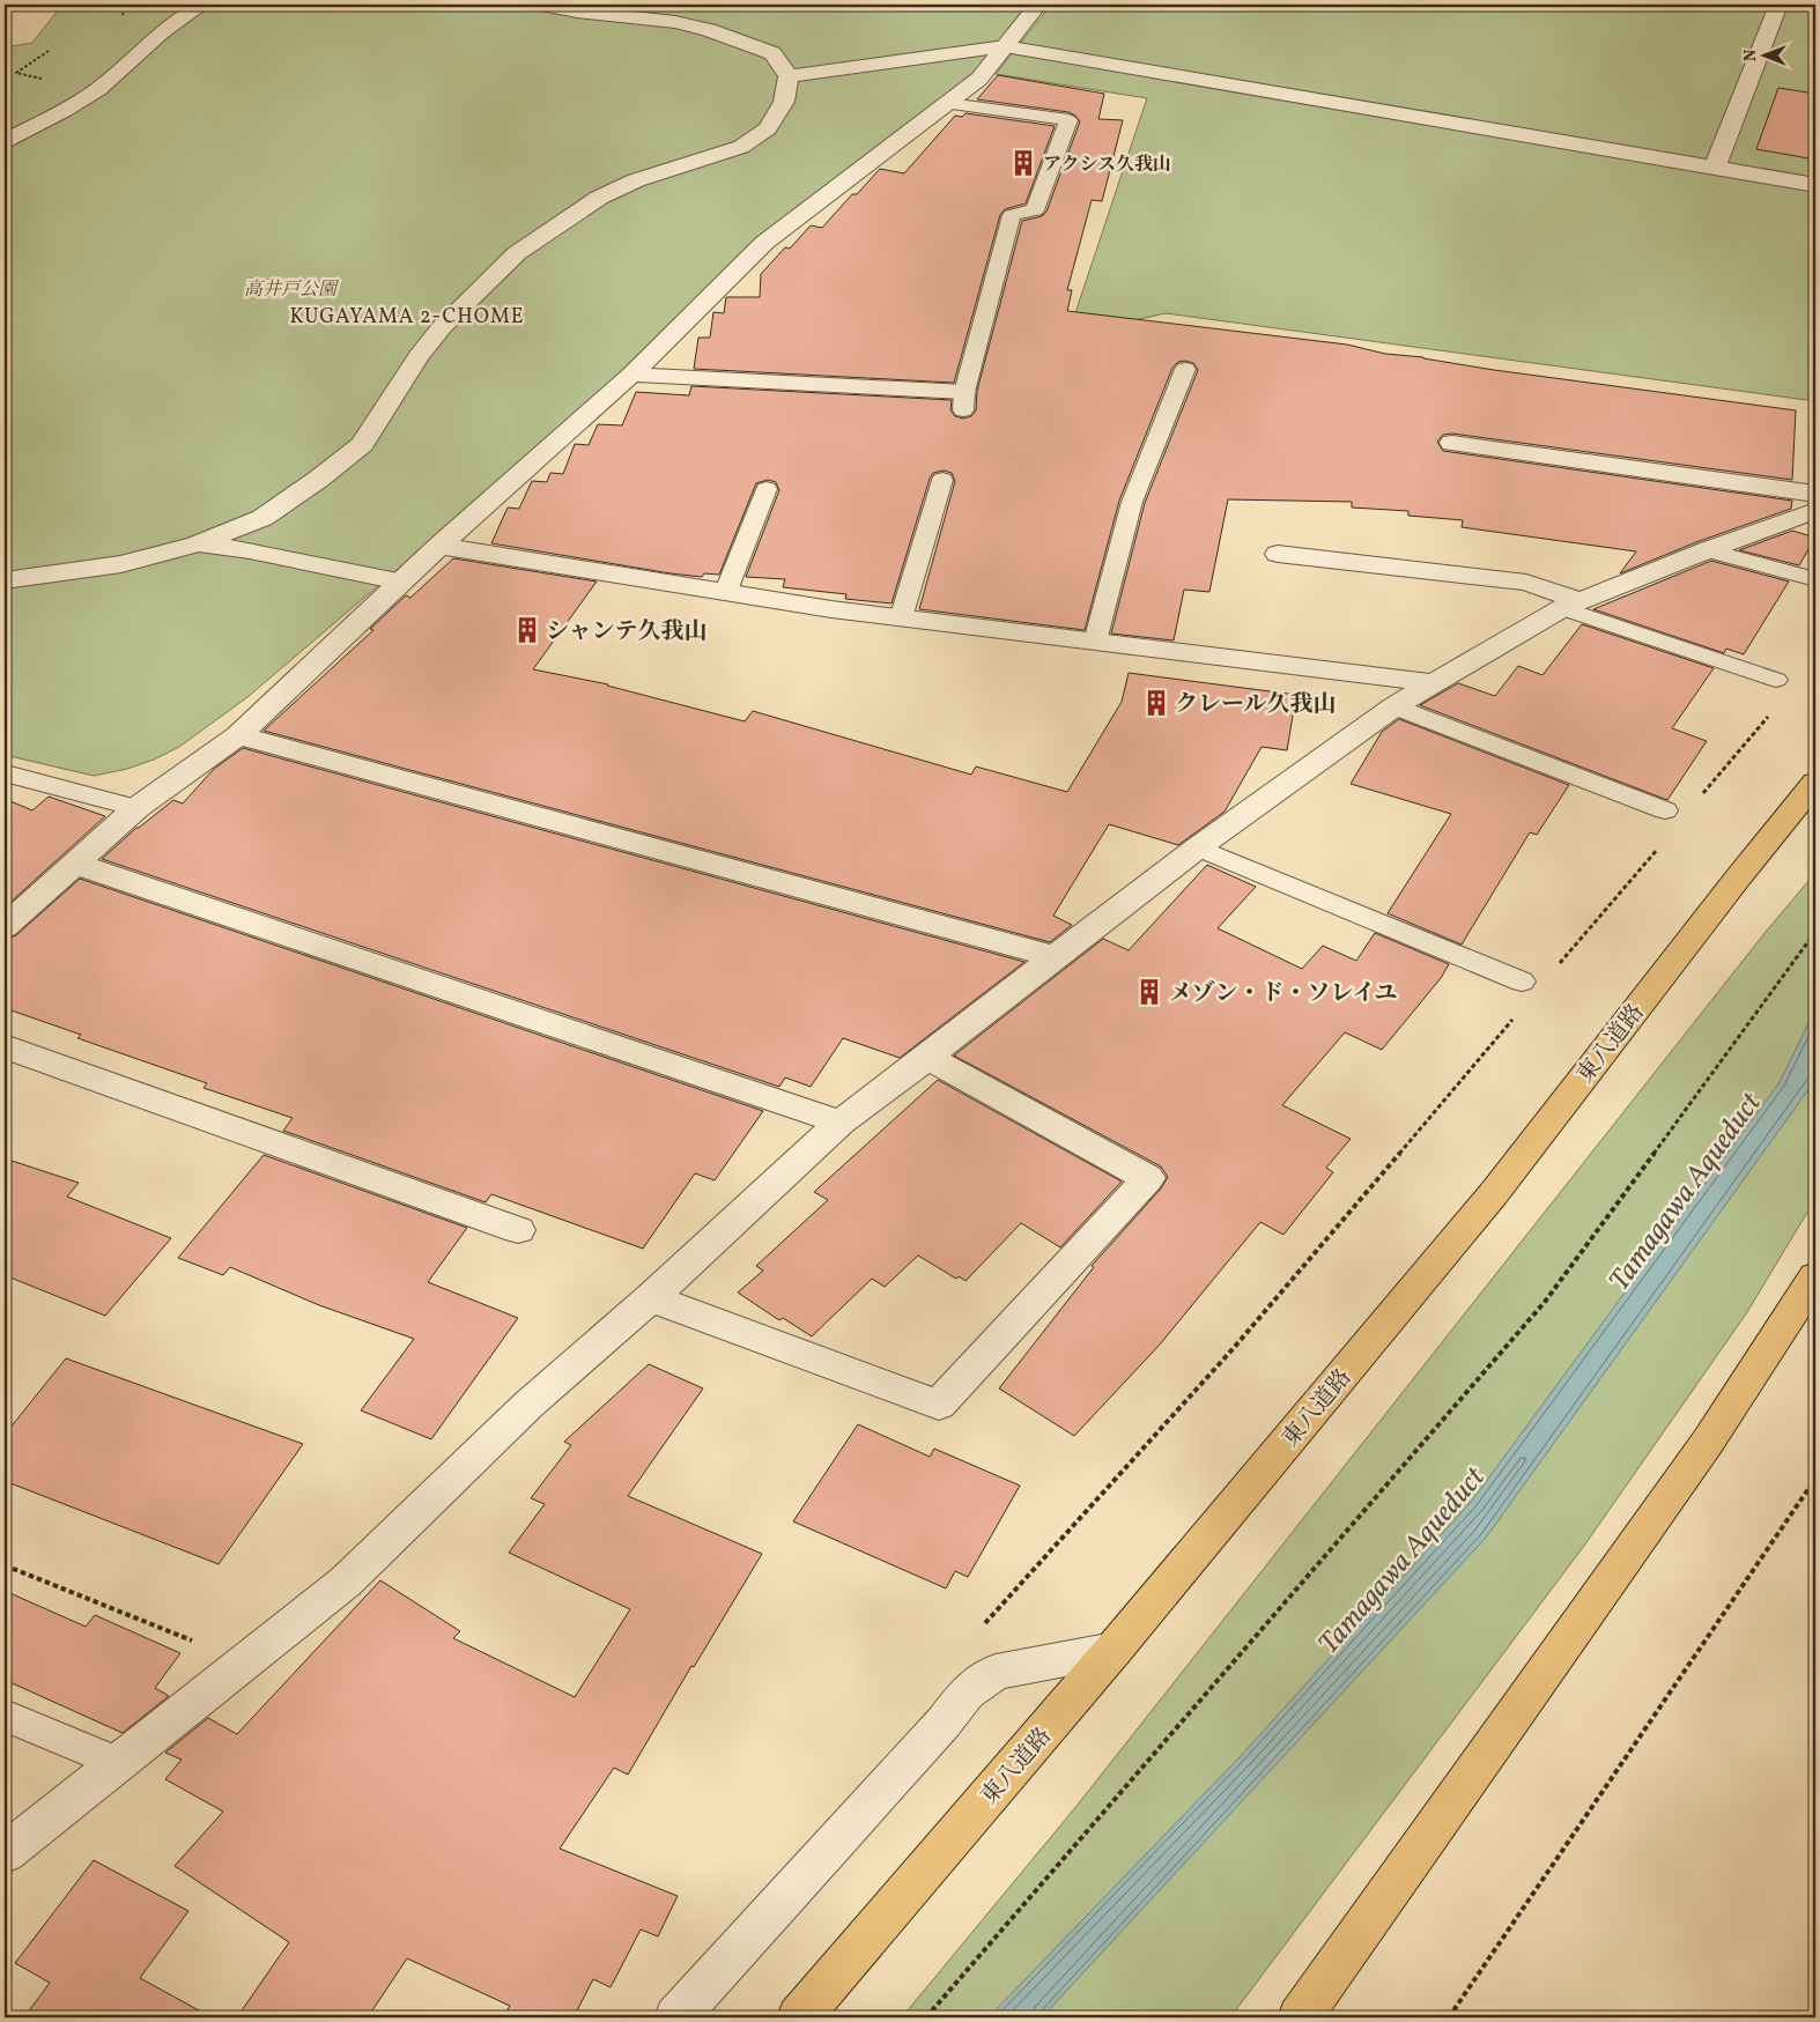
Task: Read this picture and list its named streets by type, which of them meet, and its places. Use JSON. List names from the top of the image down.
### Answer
{
  "streets": {
    "main road": ["東八道路"]
  },
  "districts": ["KUGAYAMA 2-CHOME"],
  "water": ["Tamagawa Aqueduct"],
  "parks": ["高井戸公園"],
  "places": {
    "building": [
      "アクシス久我山",
      "シャンテ久我山",
      "クレール久我山",
      "メゾン・ド・ソレイユ"
    ]
  },
  "north": "left"
}
